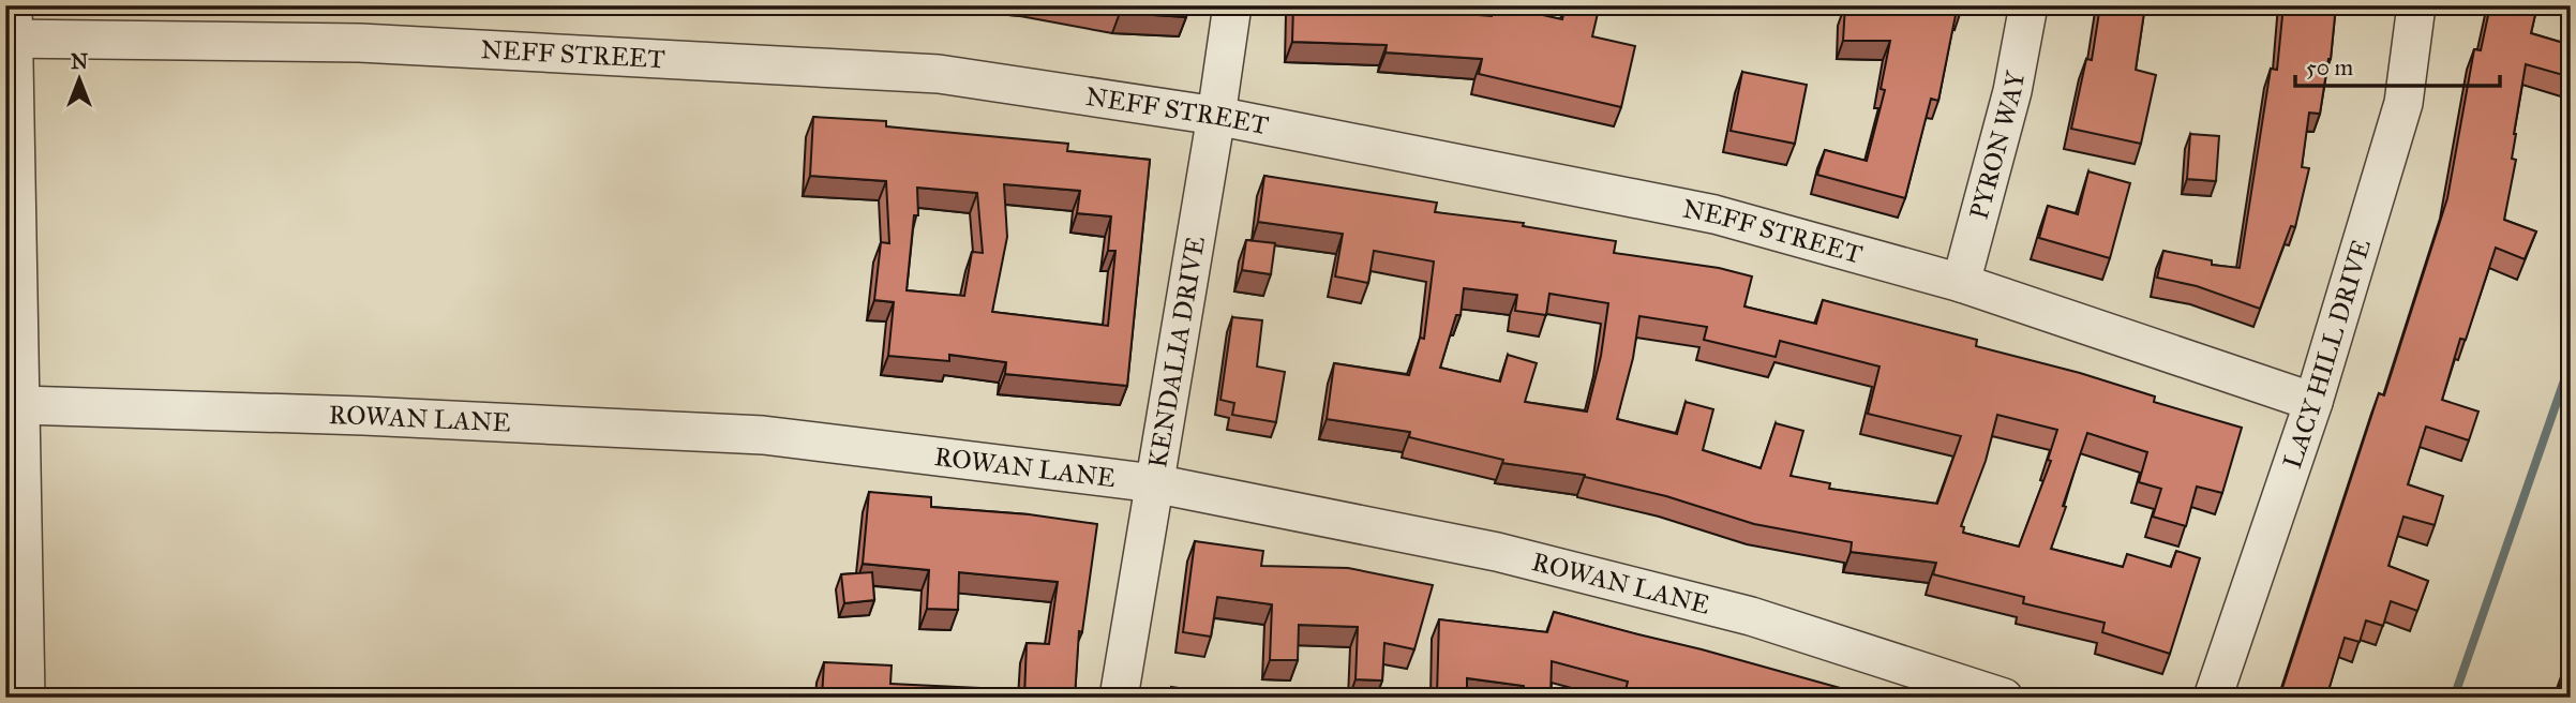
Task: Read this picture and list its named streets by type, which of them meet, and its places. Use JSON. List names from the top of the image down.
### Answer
{
  "streets": {
    "street": [
      "NEFF STREET",
      "PYRON WAY",
      "KENDALIA DRIVE",
      "LACY HILL DRIVE",
      "ROWAN LANE"
    ]
  },
  "crossings": [
    ["NEFF STREET", "PYRON WAY"],
    ["NEFF STREET", "KENDALIA DRIVE"],
    ["NEFF STREET", "LACY HILL DRIVE"],
    ["KENDALIA DRIVE", "ROWAN LANE"]
  ],
  "scale_bar": "50 m",
  "north": "top"
}
